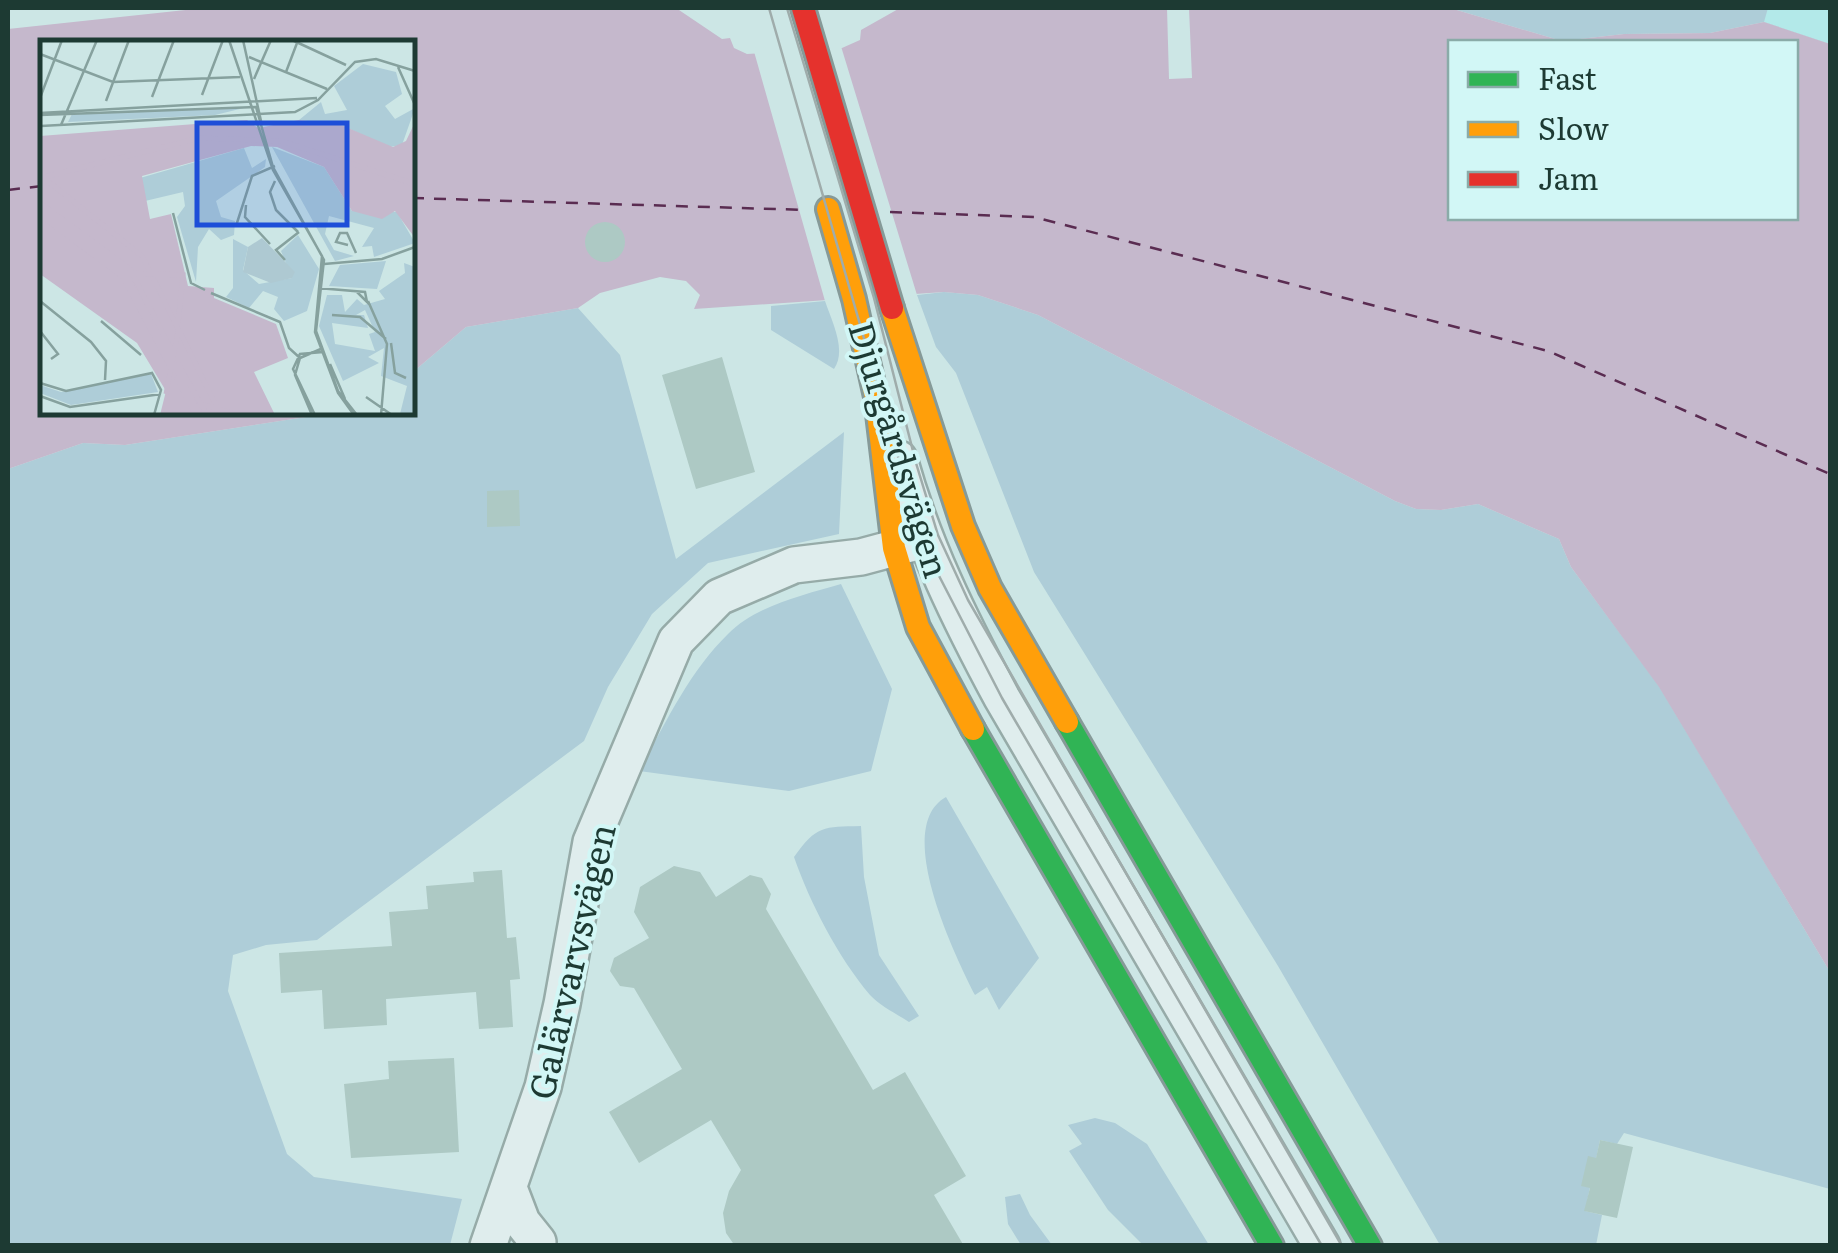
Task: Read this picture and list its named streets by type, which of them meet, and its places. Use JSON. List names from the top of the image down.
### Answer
{
  "streets": {
    "street": ["Djurgårdsvägen", "Galärvarvsvägen"]
  },
  "crossings": [
    ["Djurgårdsvägen", "Galärvarvsvägen"]
  ],
  "legend": ["Fast", "Slow", "Jam"]
}
